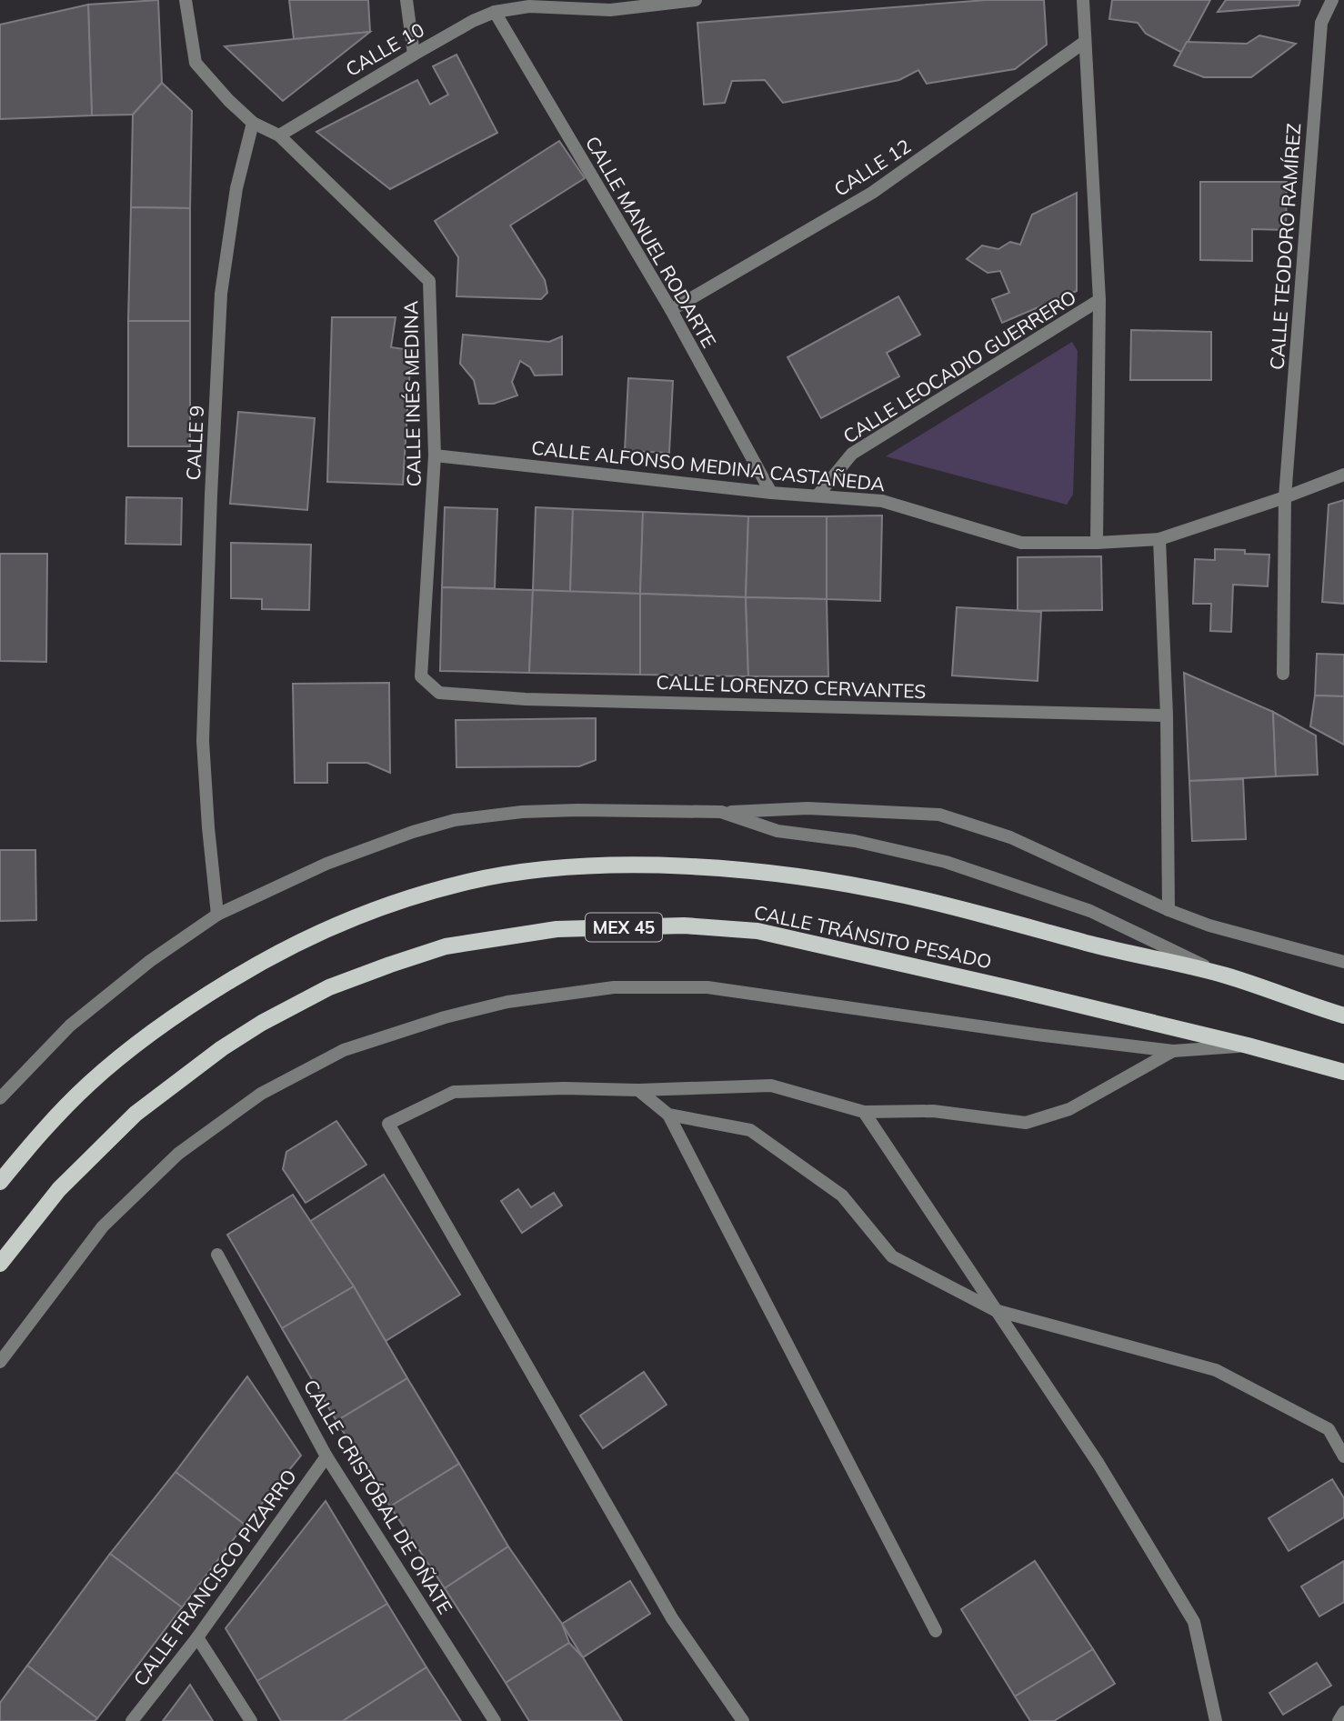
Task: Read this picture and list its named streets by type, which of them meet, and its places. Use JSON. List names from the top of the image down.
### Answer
{
  "streets": {
    "main road": ["MEX 45", "CALLE TRÁNSITO PESADO"],
    "street": [
      "CALLE 10",
      "CALLE 12",
      "CALLE MANUEL RODARTE",
      "CALLE TEODORO RAMÍREZ",
      "CALLE LEOCADIO GUERRERO",
      "CALLE INÉS MEDINA",
      "CALLE 9",
      "CALLE ALFONSO MEDINA CASTAÑEDA",
      "CALLE LORENZO CERVANTES",
      "CALLE CRISTÓBAL DE OÑATE",
      "CALLE FRANCISCO PIZARRO"
    ]
  },
  "crossings": [
    ["CALLE 10", "CALLE MANUEL RODARTE"],
    ["CALLE 10", "CALLE INÉS MEDINA"],
    ["CALLE 12", "CALLE MANUEL RODARTE"],
    ["CALLE MANUEL RODARTE", "CALLE ALFONSO MEDINA CASTAÑEDA"],
    ["CALLE TEODORO RAMÍREZ", "CALLE ALFONSO MEDINA CASTAÑEDA"],
    ["CALLE LEOCADIO GUERRERO", "CALLE ALFONSO MEDINA CASTAÑEDA"],
    ["CALLE INÉS MEDINA", "CALLE ALFONSO MEDINA CASTAÑEDA"],
    ["CALLE INÉS MEDINA", "CALLE LORENZO CERVANTES"],
    ["CALLE CRISTÓBAL DE OÑATE", "CALLE FRANCISCO PIZARRO"]
  ]
}
